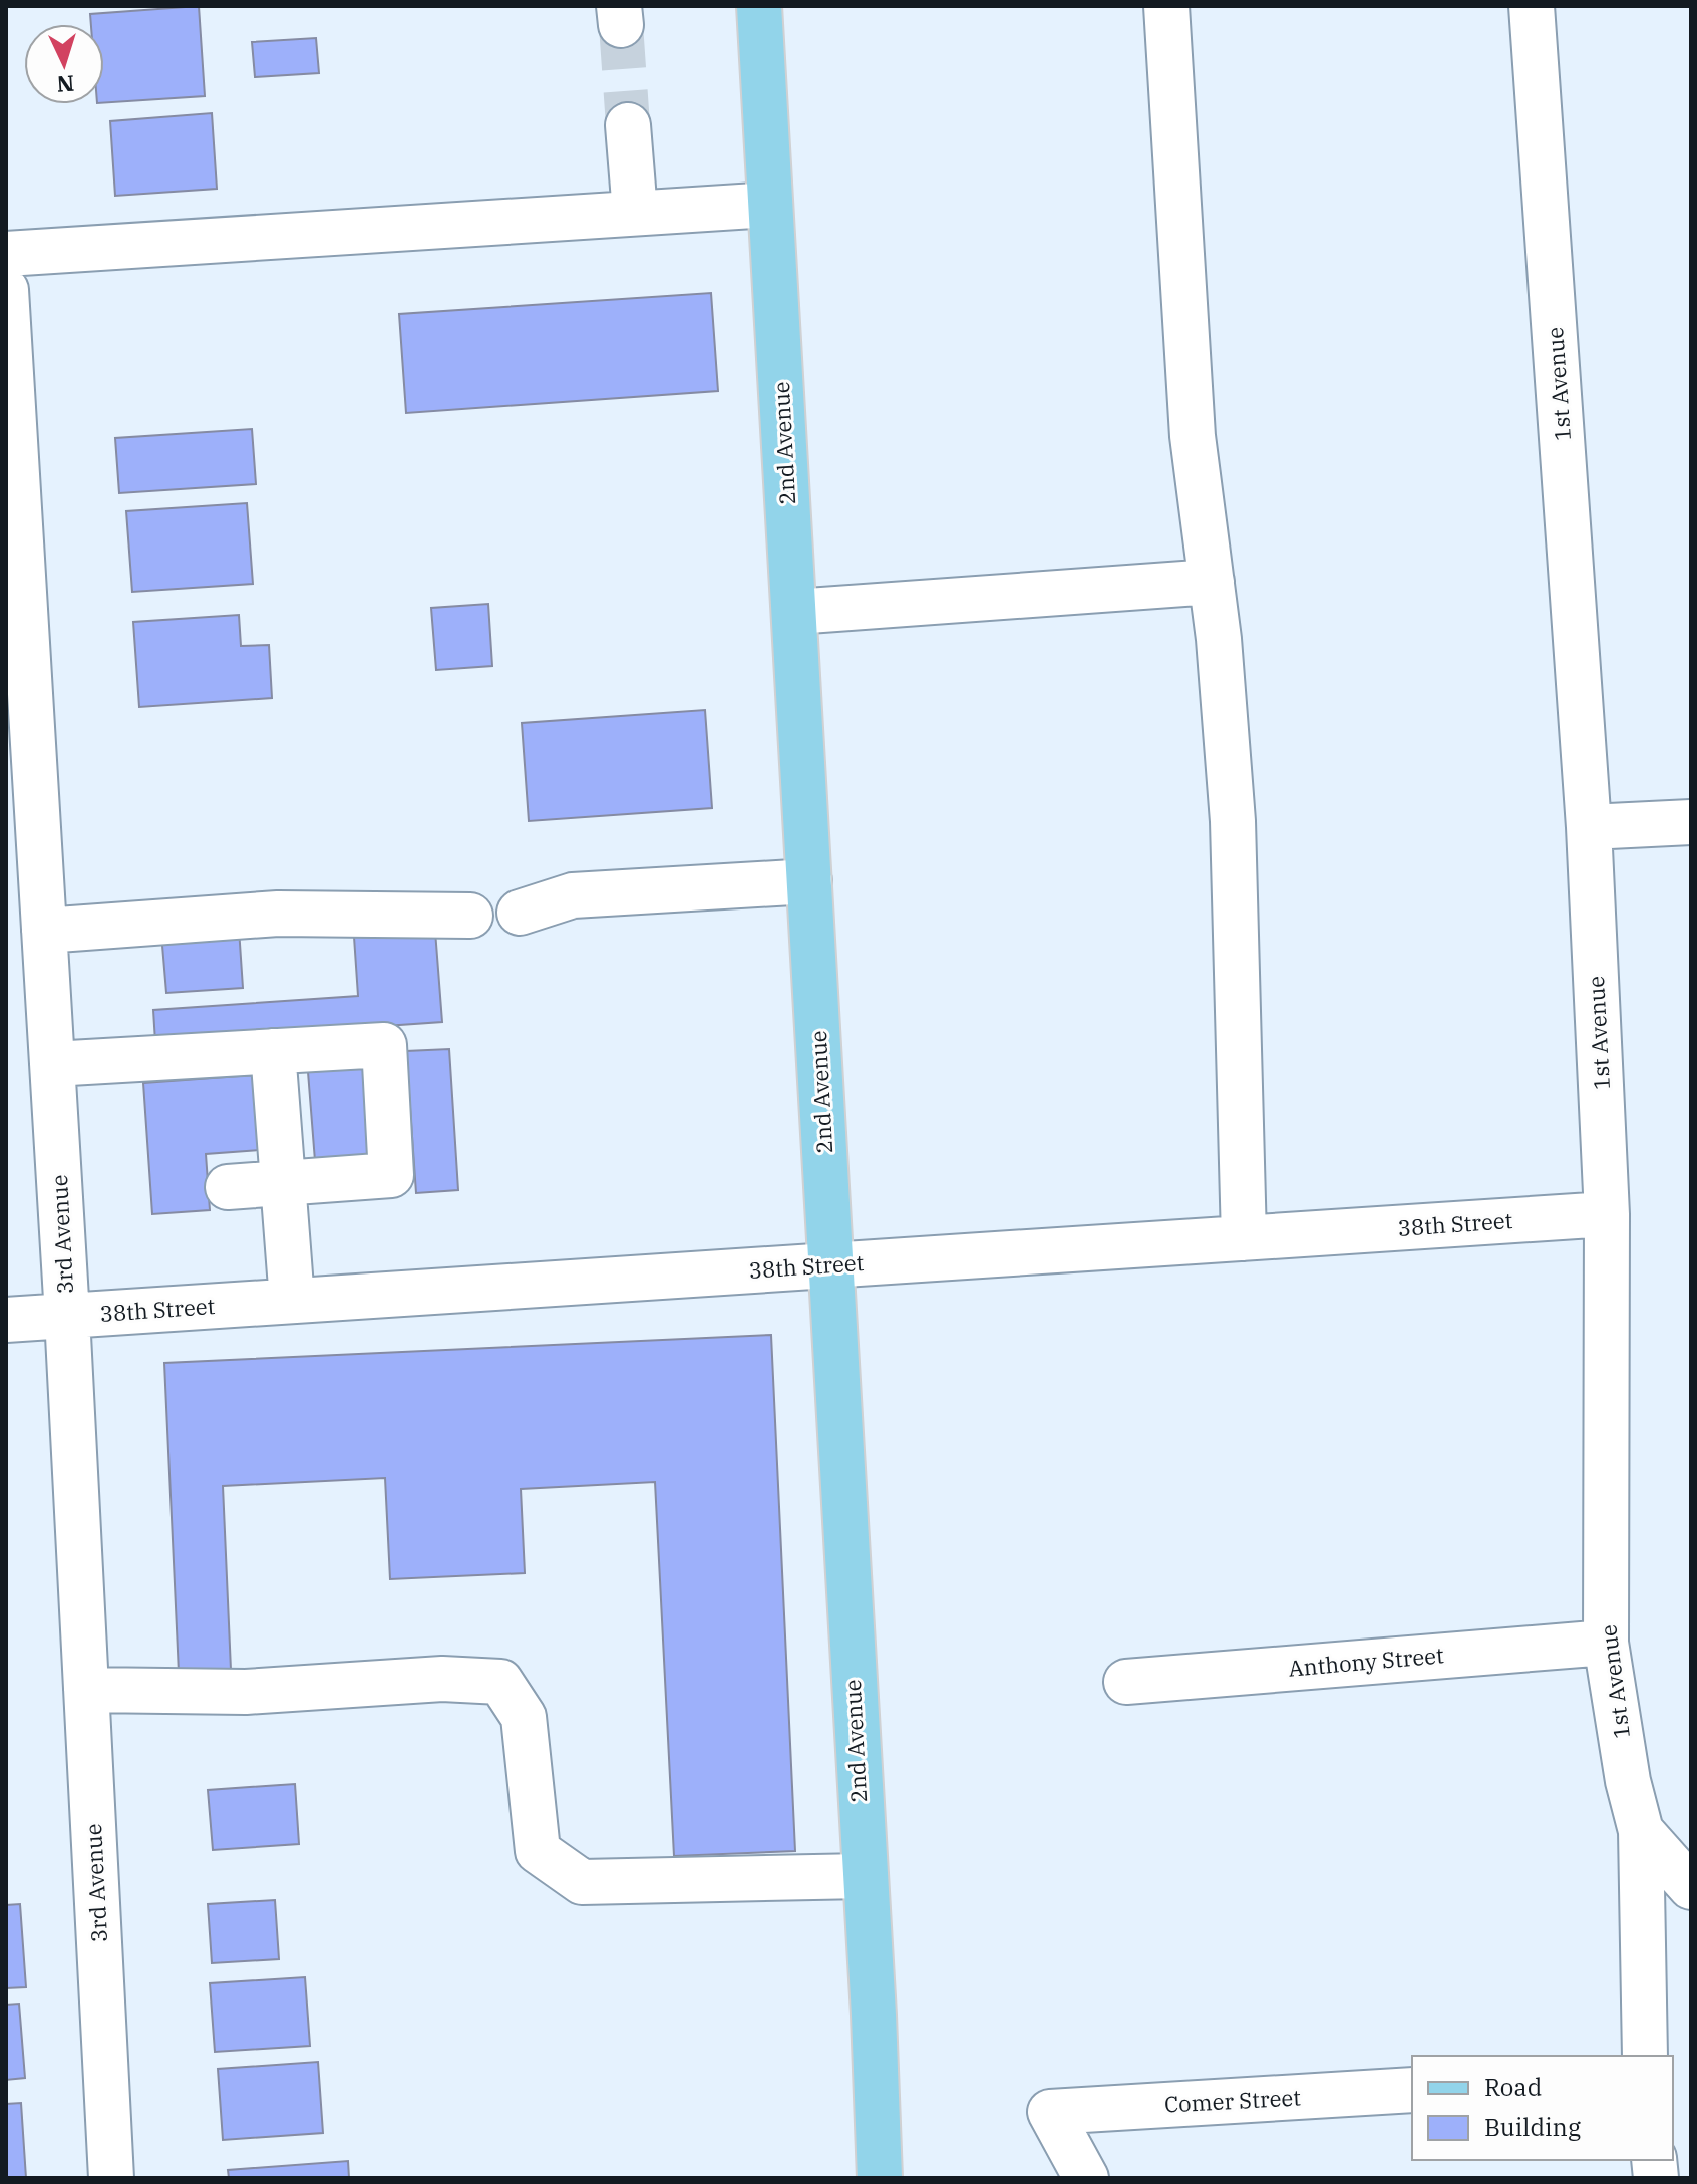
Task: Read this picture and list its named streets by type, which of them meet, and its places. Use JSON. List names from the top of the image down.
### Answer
{
  "streets": {
    "main road": ["2nd Avenue"],
    "street": [
      "1st Avenue",
      "38th Street",
      "3rd Avenue",
      "Anthony Street",
      "Comer Street"
    ]
  },
  "crossings": [
    ["1st Avenue", "38th Street"],
    ["1st Avenue", "Anthony Street"],
    ["2nd Avenue", "38th Street"],
    ["38th Street", "3rd Avenue"]
  ],
  "legend": ["Road", "Building"],
  "north": "bottom"
}
